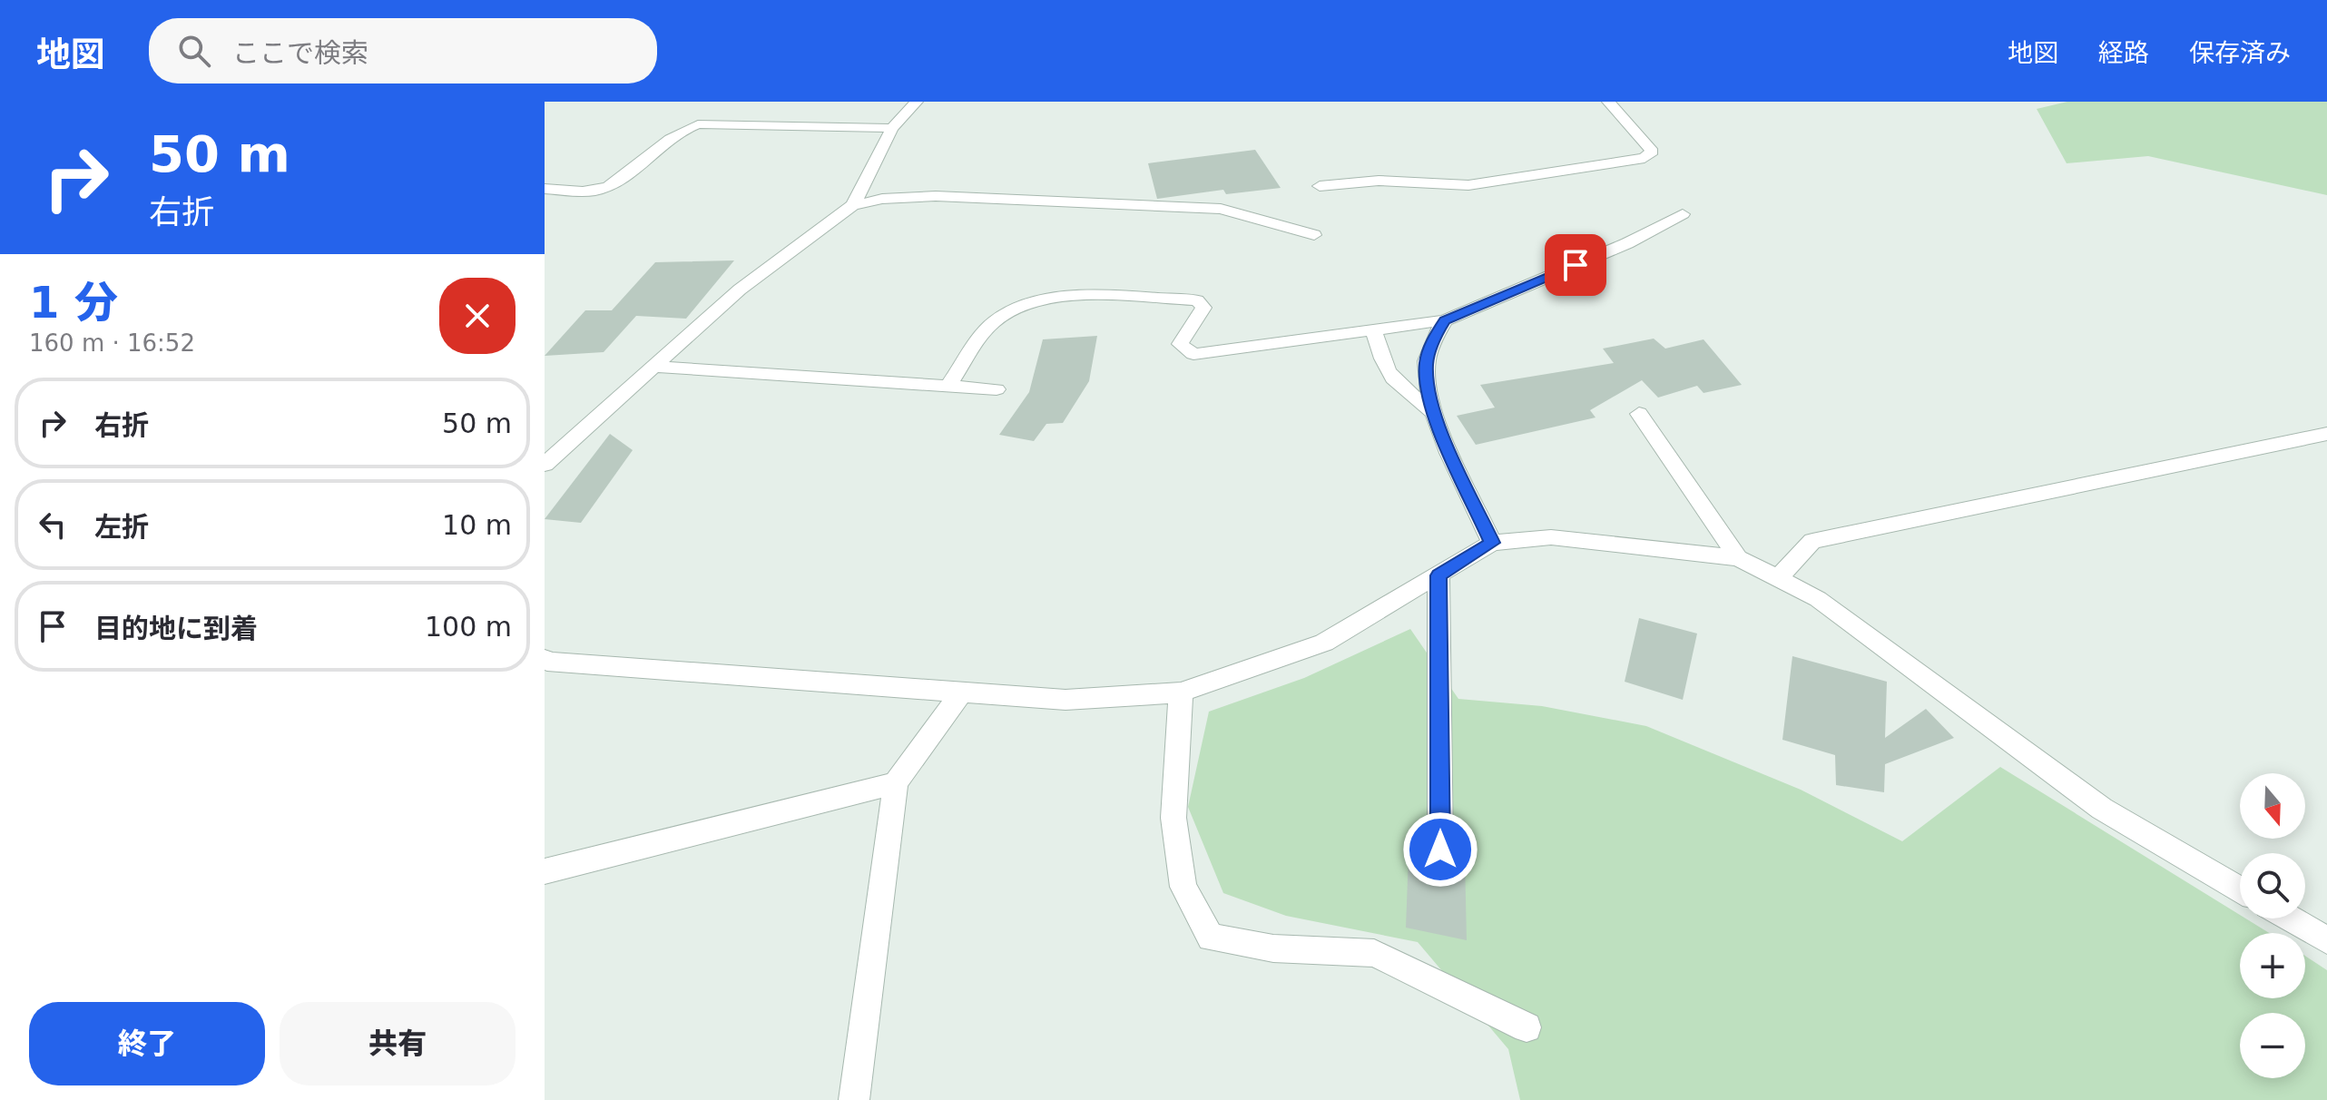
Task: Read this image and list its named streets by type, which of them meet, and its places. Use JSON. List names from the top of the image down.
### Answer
{
  "north": "bottom",
  "page": {
    "header": "地図",
    "search": "ここで検索",
    "nav": ["地図", "経路", "保存済み"],
    "turn": ["50 m", "右折"],
    "heading": ["1 分", "160 m · 16:52"],
    "list": [
      {
        "name": "右折",
        "value": "50 m"
      },
      {
        "name": "左折",
        "value": "10 m"
      },
      {
        "name": "目的地に到着",
        "value": "100 m"
      }
    ],
    "map_buttons": ["+", "−"],
    "buttons": ["終了", "共有"]
  }
}
